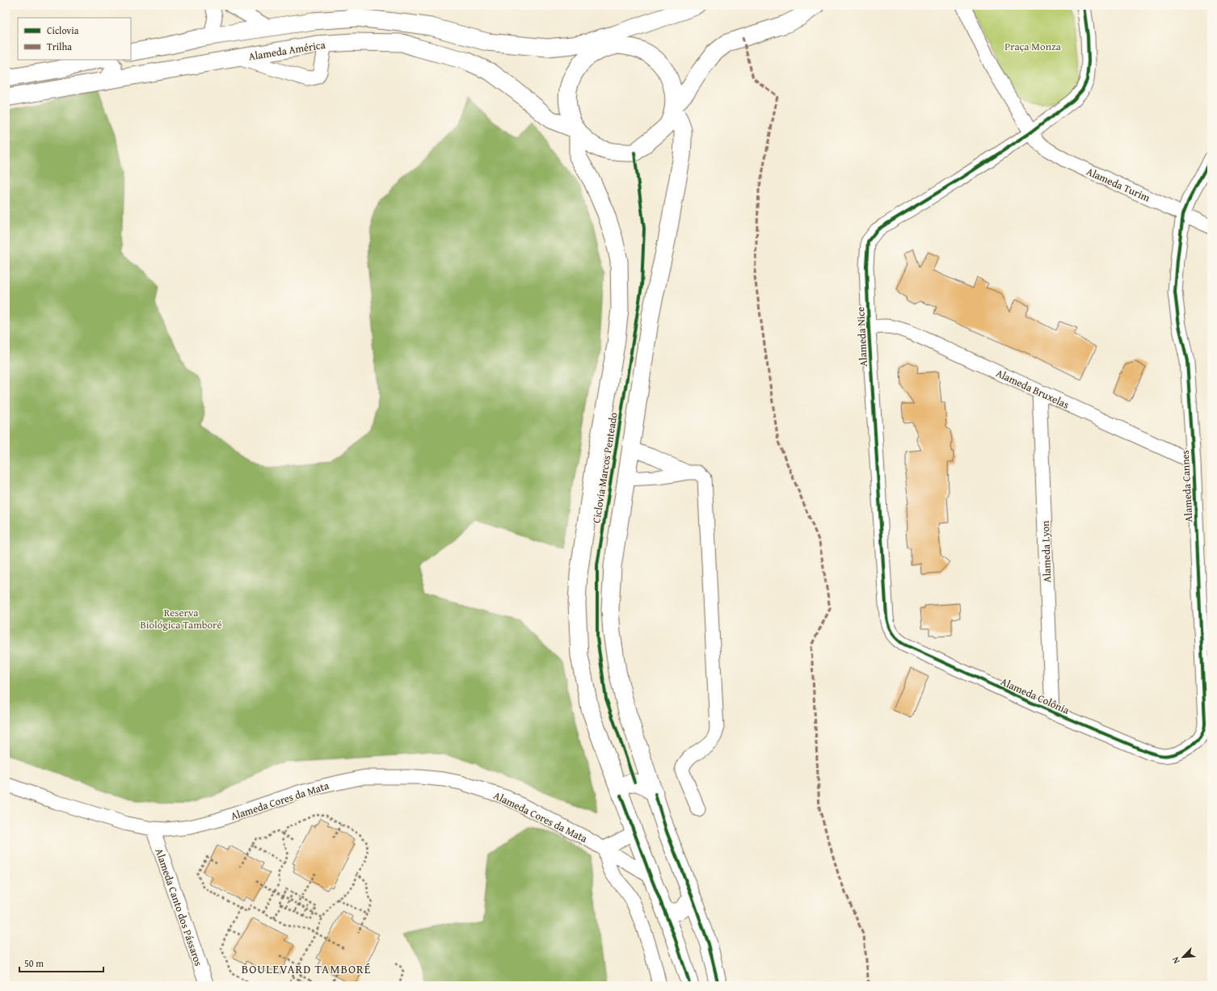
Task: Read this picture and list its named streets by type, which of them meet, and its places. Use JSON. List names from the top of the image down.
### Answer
{
  "streets": {
    "main road": ["Alameda América"],
    "street": [
      "Alameda Turim",
      "Alameda Nice",
      "Alameda Bruxelas",
      "Alameda Cannes",
      "Alameda Lyon",
      "Alameda Colônia",
      "Alameda Cores da Mata",
      "Alameda Canto dos Pássaros"
    ],
    "cycle path": ["Ciclovia Marcos Penteado"]
  },
  "crossings": [
    ["Alameda América", "Alameda Cores da Mata"],
    ["Alameda Turim", "Alameda Nice"],
    ["Alameda Turim", "Alameda Cannes"],
    ["Alameda Nice", "Alameda Bruxelas"],
    ["Alameda Nice", "Alameda Colônia"],
    ["Alameda Bruxelas", "Alameda Cannes"],
    ["Alameda Bruxelas", "Alameda Lyon"],
    ["Alameda Cannes", "Alameda Colônia"],
    ["Alameda Lyon", "Alameda Colônia"],
    ["Alameda Cores da Mata", "Alameda Canto dos Pássaros"]
  ],
  "districts": ["BOULEVARD TAMBORÉ"],
  "parks": ["Praça Monza", "Reserva Biológica Tamboré"],
  "legend": ["Ciclovia", "Trilha"],
  "scale_bar": "50 m",
  "north": "bottom left"
}
